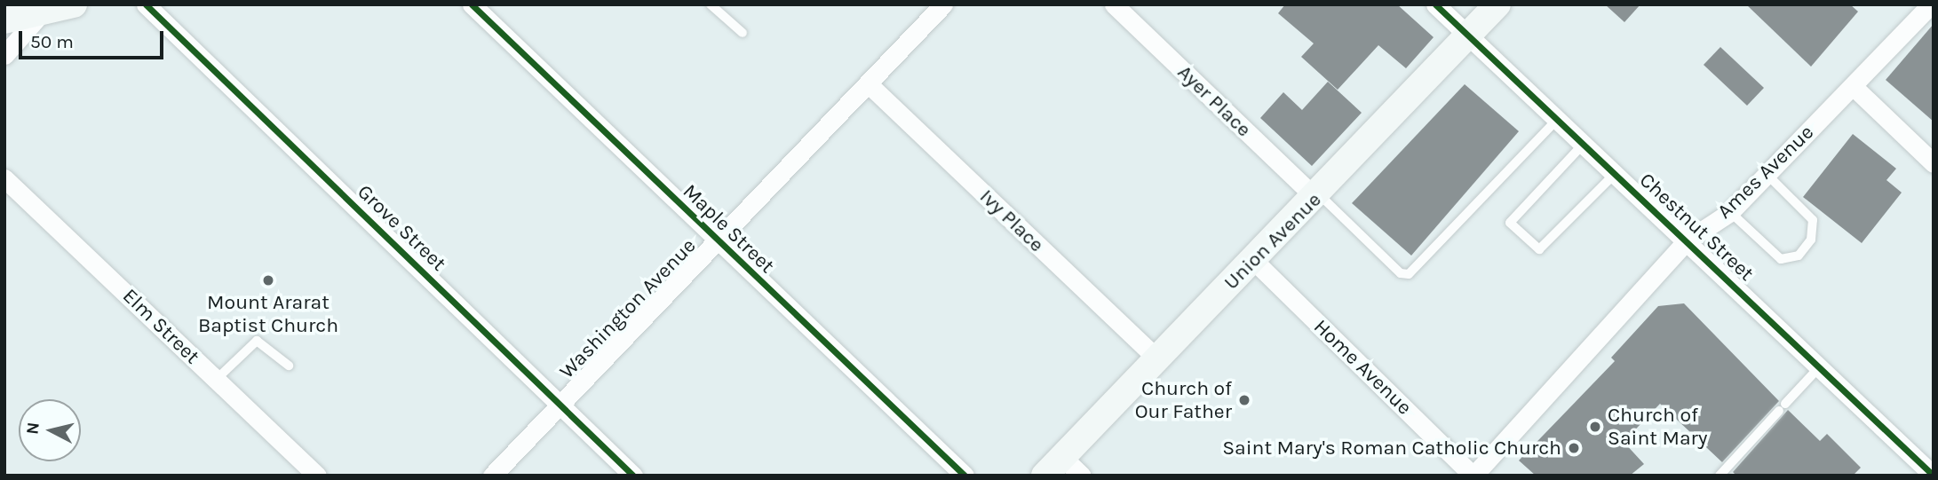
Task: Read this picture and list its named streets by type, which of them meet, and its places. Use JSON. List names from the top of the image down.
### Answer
{
  "streets": {
    "main road": ["Union Avenue"],
    "street": [
      "Ayer Place",
      "Ames Avenue",
      "Ivy Place",
      "Chestnut Street",
      "Grove Street",
      "Maple Street",
      "Washington Avenue",
      "Elm Street",
      "Home Avenue"
    ]
  },
  "crossings": [
    ["Ayer Place", "Union Avenue"],
    ["Ames Avenue", "Chestnut Street"],
    ["Ames Avenue", "Home Avenue"],
    ["Ivy Place", "Union Avenue"],
    ["Ivy Place", "Washington Avenue"],
    ["Chestnut Street", "Union Avenue"],
    ["Grove Street", "Washington Avenue"],
    ["Maple Street", "Washington Avenue"],
    ["Union Avenue", "Home Avenue"]
  ],
  "places": [
    "Mount Ararat Baptist Church",
    "Church of Our Father",
    "Church of Saint Mary",
    "Saint Mary's Roman Catholic Church"
  ],
  "scale_bar": "50 m",
  "north": "left"
}
